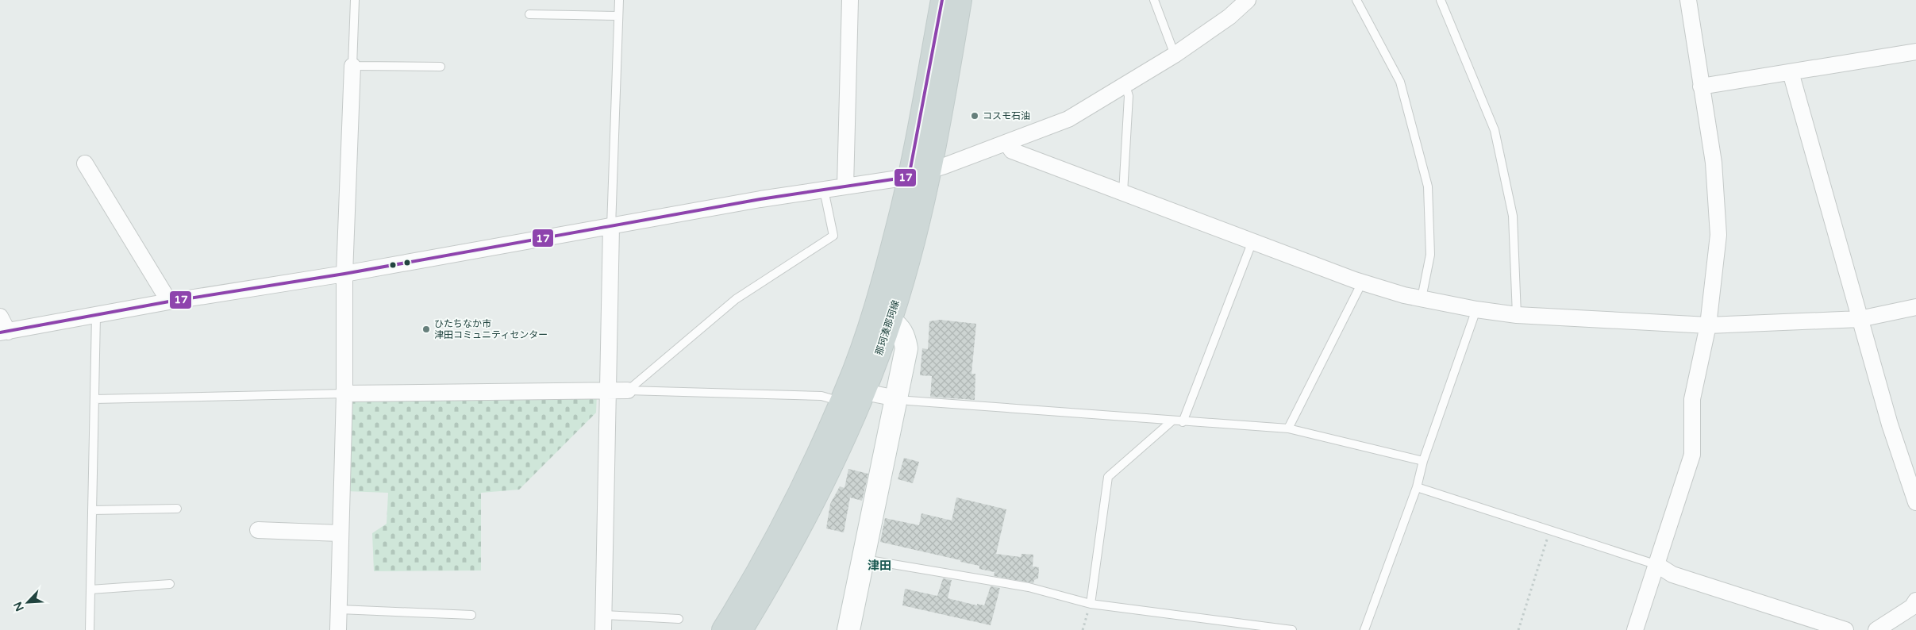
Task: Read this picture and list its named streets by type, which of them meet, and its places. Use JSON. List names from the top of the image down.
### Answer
{
  "streets": {
    "main road": ["那珂湊那珂線"]
  },
  "districts": ["津田"],
  "places": ["コスモ石油", "ひたちなか市 津田コミュニティセンター"],
  "lines": ["transit line 17"],
  "north": "bottom left"
}
